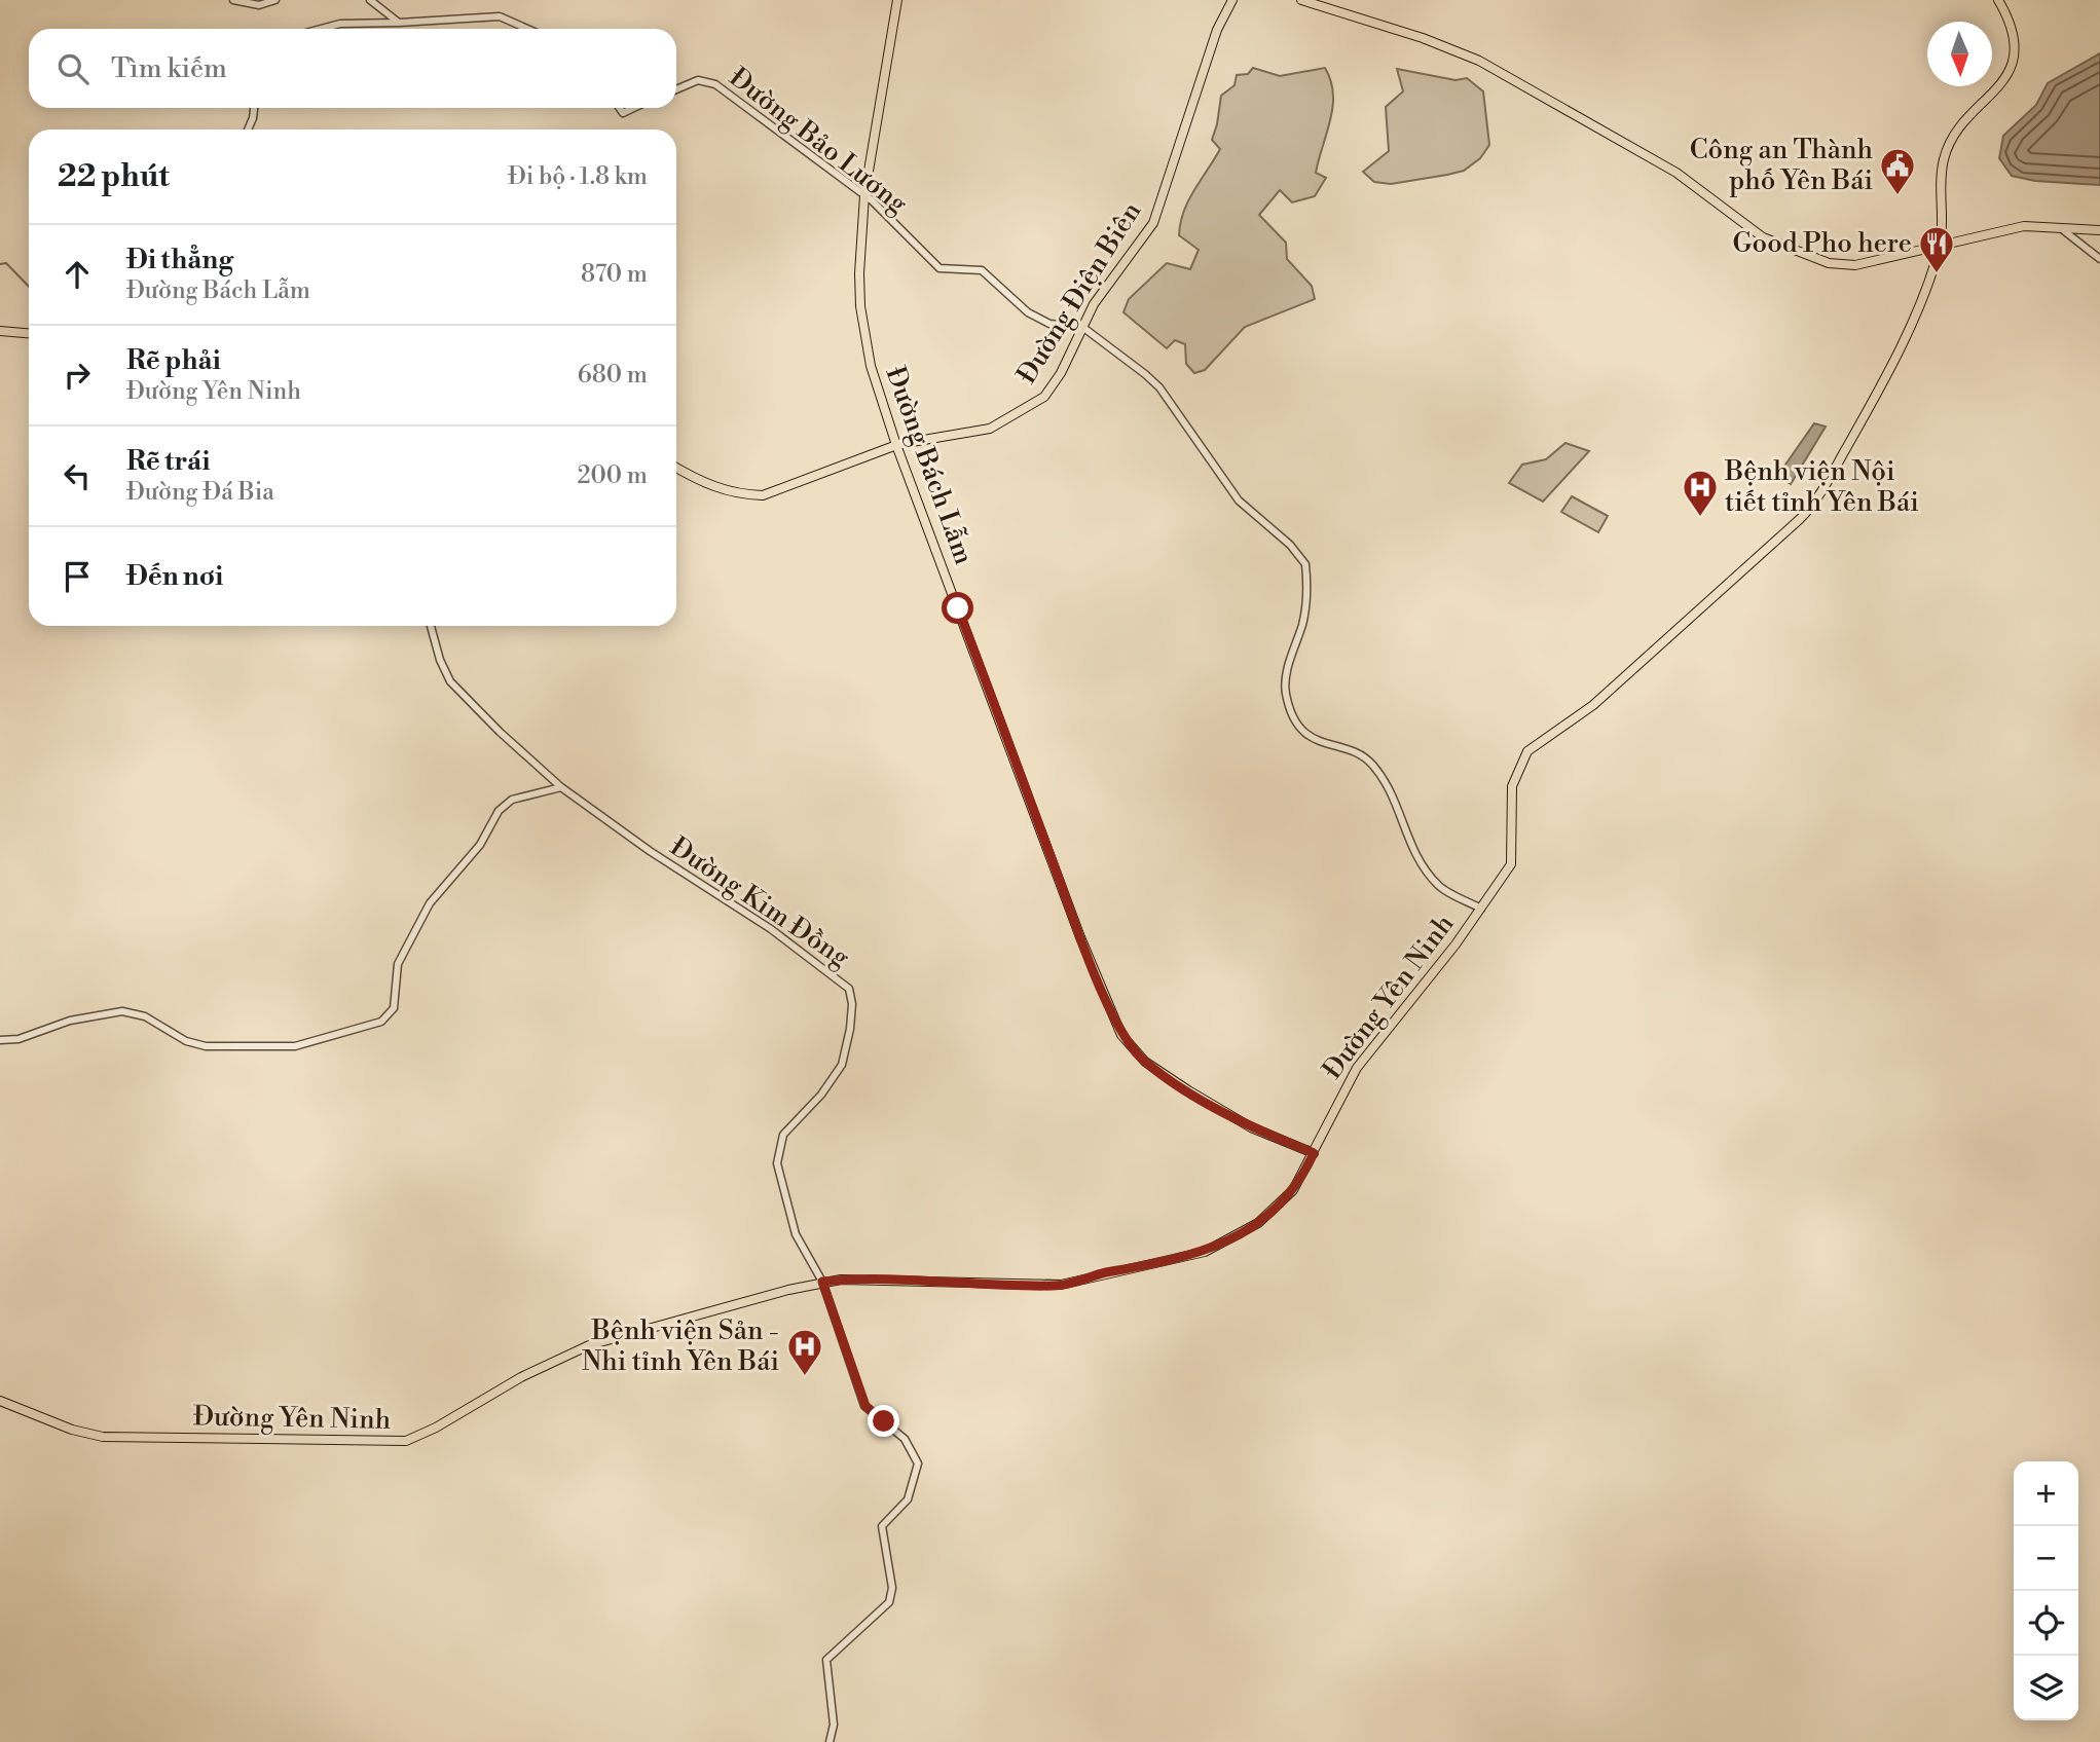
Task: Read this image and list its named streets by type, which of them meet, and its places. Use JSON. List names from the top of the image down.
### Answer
{
  "streets": {
    "main road": ["Đường Điện Biên", "Đường Bách Lẫm", "Đường Yên Ninh"],
    "street": ["Đường Bảo Lương", "Đường Kim Đồng"]
  },
  "crossings": [
    ["Đường Bảo Lương", "Đường Điện Biên"],
    ["Đường Bảo Lương", "Đường Bách Lẫm"],
    ["Đường Điện Biên", "Đường Bách Lẫm"],
    ["Đường Bách Lẫm", "Đường Yên Ninh"],
    ["Đường Kim Đồng", "Đường Yên Ninh"]
  ],
  "places": {
    "public building": ["Công an Thành phố Yên Bái"],
    "restaurant": ["Good Pho here"],
    "hospital": ["Bệnh viện Nội tiết tỉnh Yên Bái", "Bệnh viện Sản - Nhi tỉnh Yên Bái"]
  },
  "north": "bottom",
  "page": {
    "search": "Tìm kiếm",
    "heading": ["22 phút", "Đi bộ · 1.8 km"],
    "list": [
      ["Đi thẳng", "Đường Bách Lẫm", "870 m"],
      ["Rẽ phải", "Đường Yên Ninh", "680 m"],
      ["Rẽ trái", "Đường Đá Bia", "200 m"],
      "Đến nơi"
    ],
    "map_buttons": ["+", "−"]
  }
}
